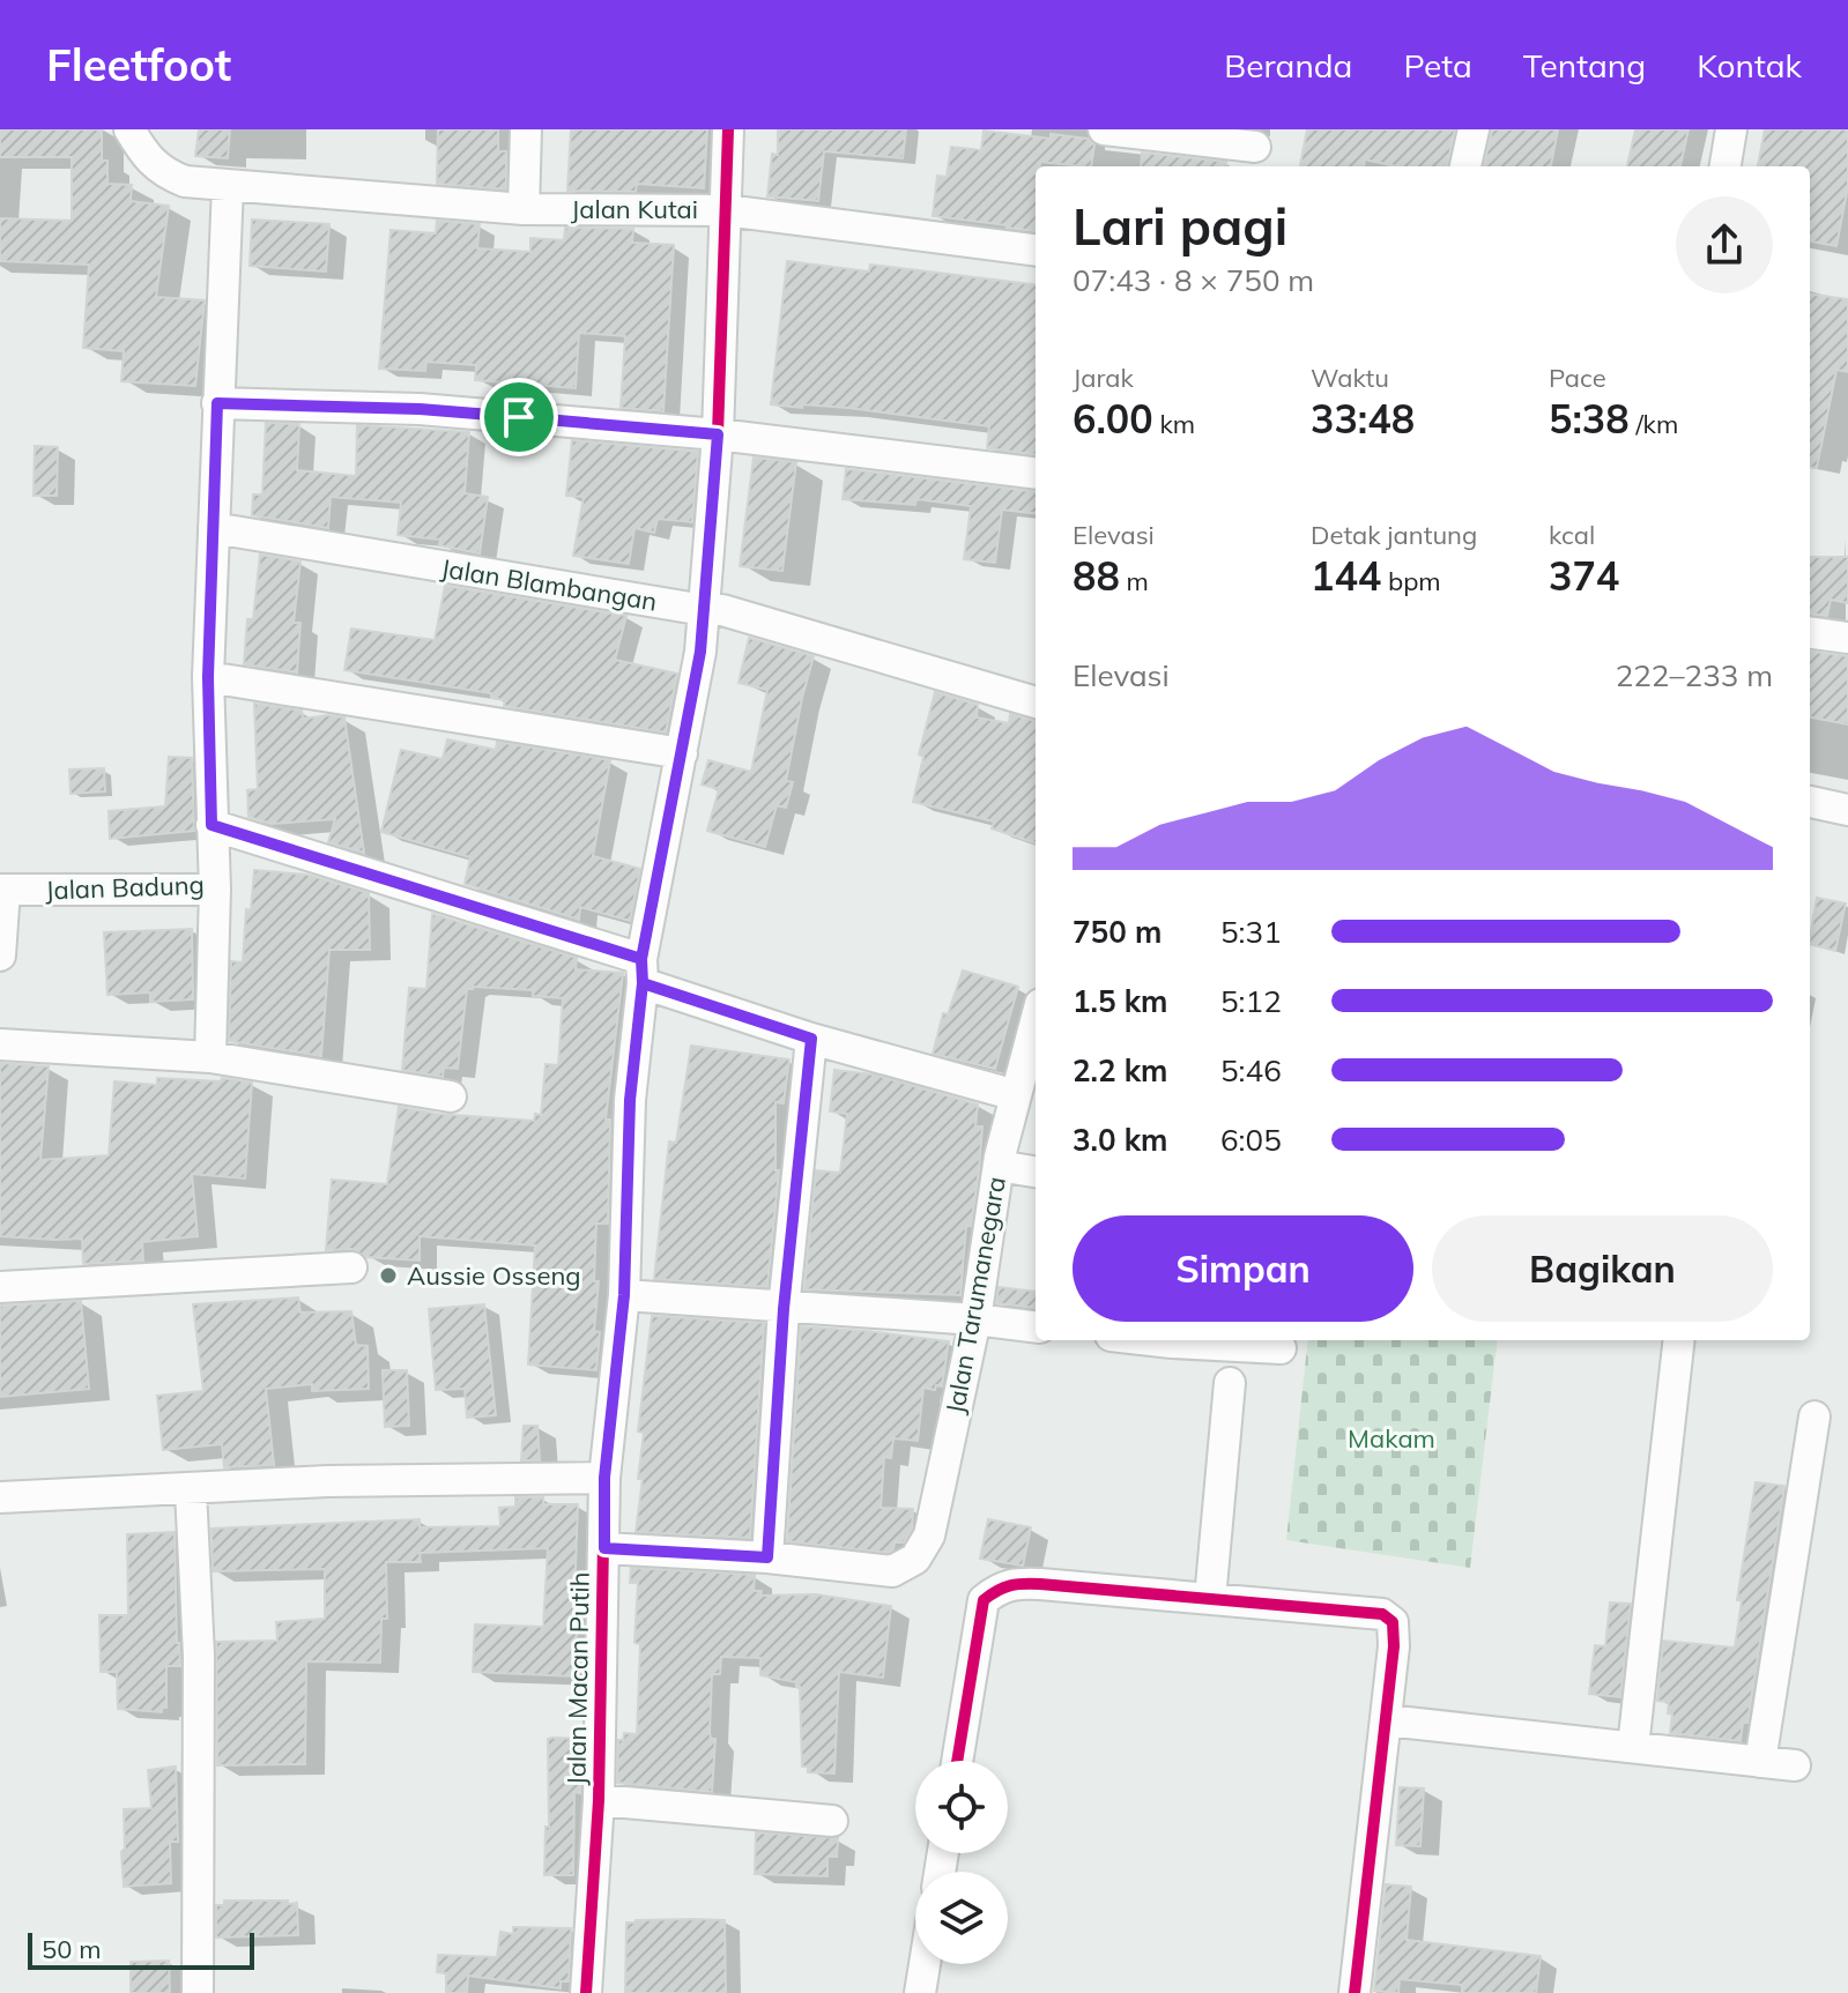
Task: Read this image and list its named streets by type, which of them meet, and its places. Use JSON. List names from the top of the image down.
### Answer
{
  "streets": {
    "street": [
      "Jalan Kutai",
      "Jalan Blambangan",
      "Jalan Badung",
      "Jalan Tarumanegara",
      "Jalan Macan Putih"
    ]
  },
  "crossings": [
    ["Jalan Kutai", "Jalan Badung"],
    ["Jalan Kutai", "Jalan Macan Putih"],
    ["Jalan Blambangan", "Jalan Badung"],
    ["Jalan Blambangan", "Jalan Macan Putih"]
  ],
  "parks": ["Makam"],
  "places": ["Aussie Osseng"],
  "scale_bar": "50 m",
  "page": {
    "header": "Fleetfoot",
    "nav": [
      "Beranda",
      "Peta",
      "Tentang",
      "Kontak"
    ],
    "heading": ["Lari pagi", "07:43 · 8 × 750 m"],
    "stats": [
      ["Jarak", "6.00 km"],
      ["Waktu", "33:48"],
      ["Pace", "5:38 /km"],
      ["Elevasi", "88 m"],
      ["Detak jantung", "144 bpm"],
      ["kcal", "374"]
    ],
    "chart": ["Elevasi", "222–233 m"],
    "list": [
      {
        "name": "750 m",
        "note": "5:31"
      },
      {
        "name": "1.5 km",
        "note": "5:12"
      },
      {
        "name": "2.2 km",
        "note": "5:46"
      },
      {
        "name": "3.0 km",
        "note": "6:05"
      }
    ],
    "buttons": ["Simpan", "Bagikan"],
    "scale": "50 m"
  }
}
